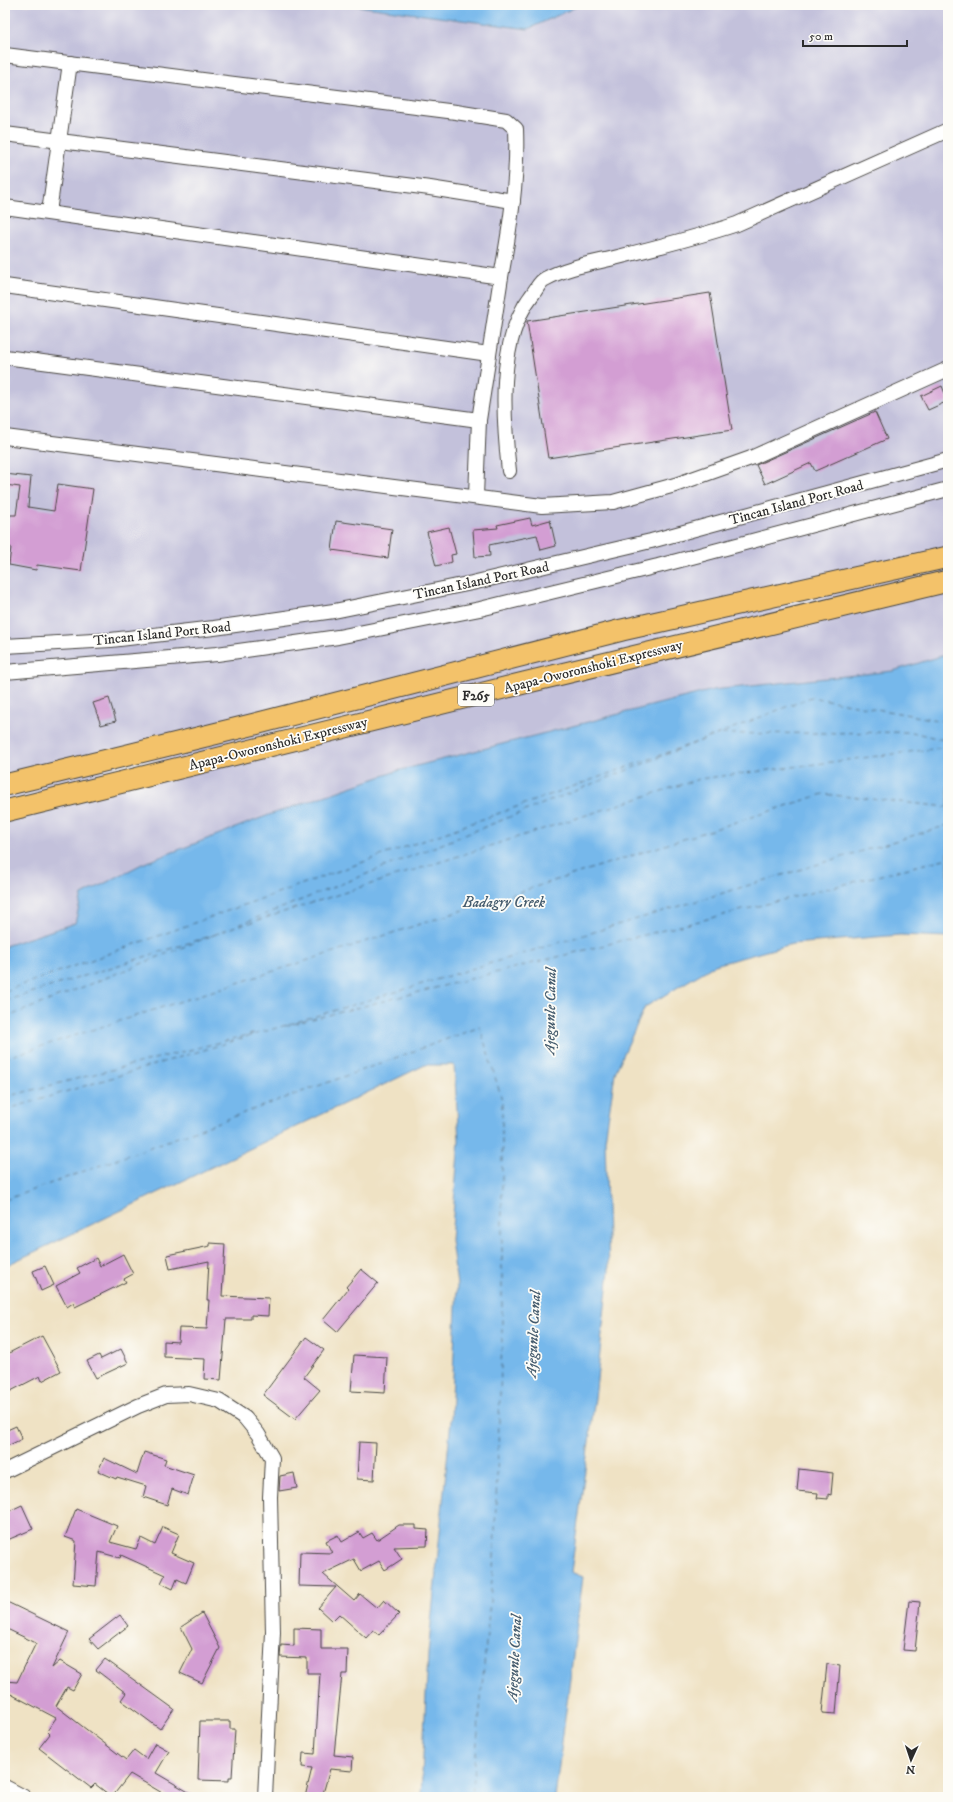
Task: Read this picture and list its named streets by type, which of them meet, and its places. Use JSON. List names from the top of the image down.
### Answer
{
  "streets": {
    "highway": ["Apapa-Oworonshoki Expressway", "F265"],
    "street": ["Tincan Island Port Road"]
  },
  "water": ["Badagry Creek", "Ajegunle Canal"],
  "scale_bar": "50 m",
  "north": "bottom"
}
